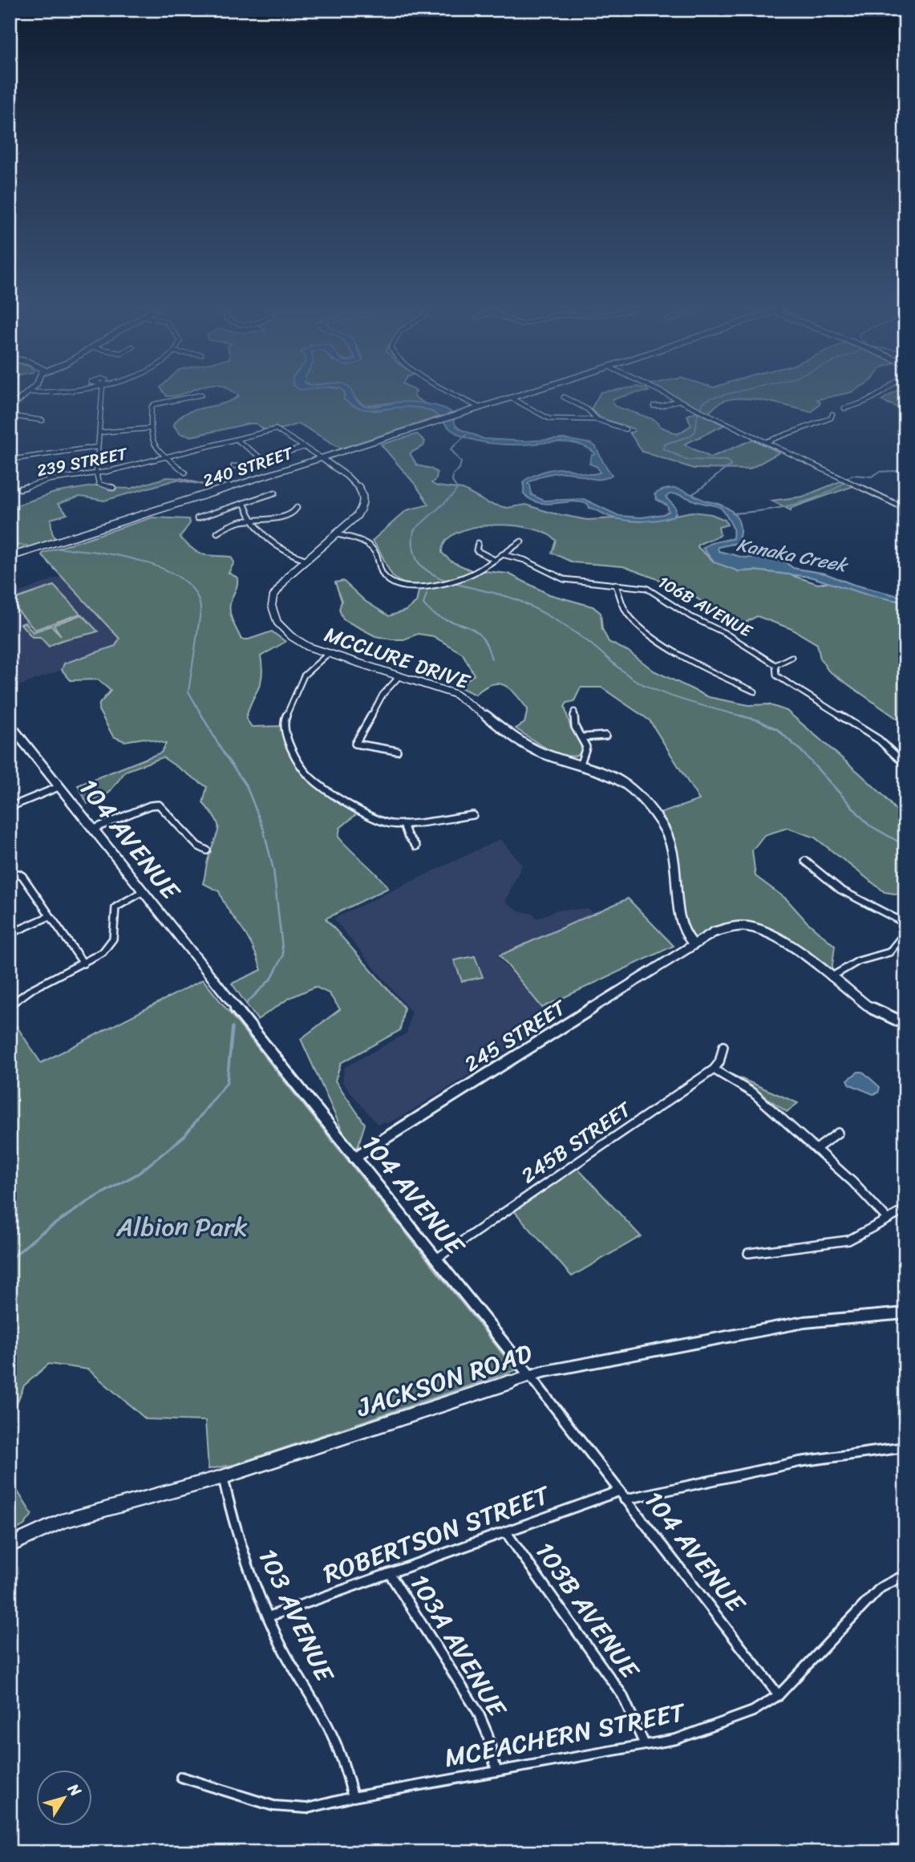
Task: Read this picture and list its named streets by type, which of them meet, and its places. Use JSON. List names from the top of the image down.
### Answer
{
  "streets": {
    "street": [
      "239 STREET",
      "240 STREET",
      "106B AVENUE",
      "MCCLURE DRIVE",
      "104 AVENUE",
      "245 STREET",
      "245B STREET",
      "JACKSON ROAD",
      "ROBERTSON STREET",
      "103B AVENUE",
      "103 AVENUE",
      "103A AVENUE",
      "MCEACHERN STREET"
    ]
  },
  "crossings": [
    ["240 STREET", "MCCLURE DRIVE"],
    ["MCCLURE DRIVE", "245 STREET"],
    ["104 AVENUE", "245 STREET"],
    ["104 AVENUE", "245B STREET"],
    ["104 AVENUE", "JACKSON ROAD"],
    ["104 AVENUE", "ROBERTSON STREET"],
    ["104 AVENUE", "MCEACHERN STREET"],
    ["JACKSON ROAD", "103 AVENUE"],
    ["ROBERTSON STREET", "103B AVENUE"],
    ["ROBERTSON STREET", "103 AVENUE"],
    ["ROBERTSON STREET", "103A AVENUE"],
    ["103B AVENUE", "MCEACHERN STREET"],
    ["103 AVENUE", "MCEACHERN STREET"],
    ["103A AVENUE", "MCEACHERN STREET"]
  ],
  "water": ["Kanaka Creek"],
  "parks": ["Albion Park"],
  "north": "top right"
}
